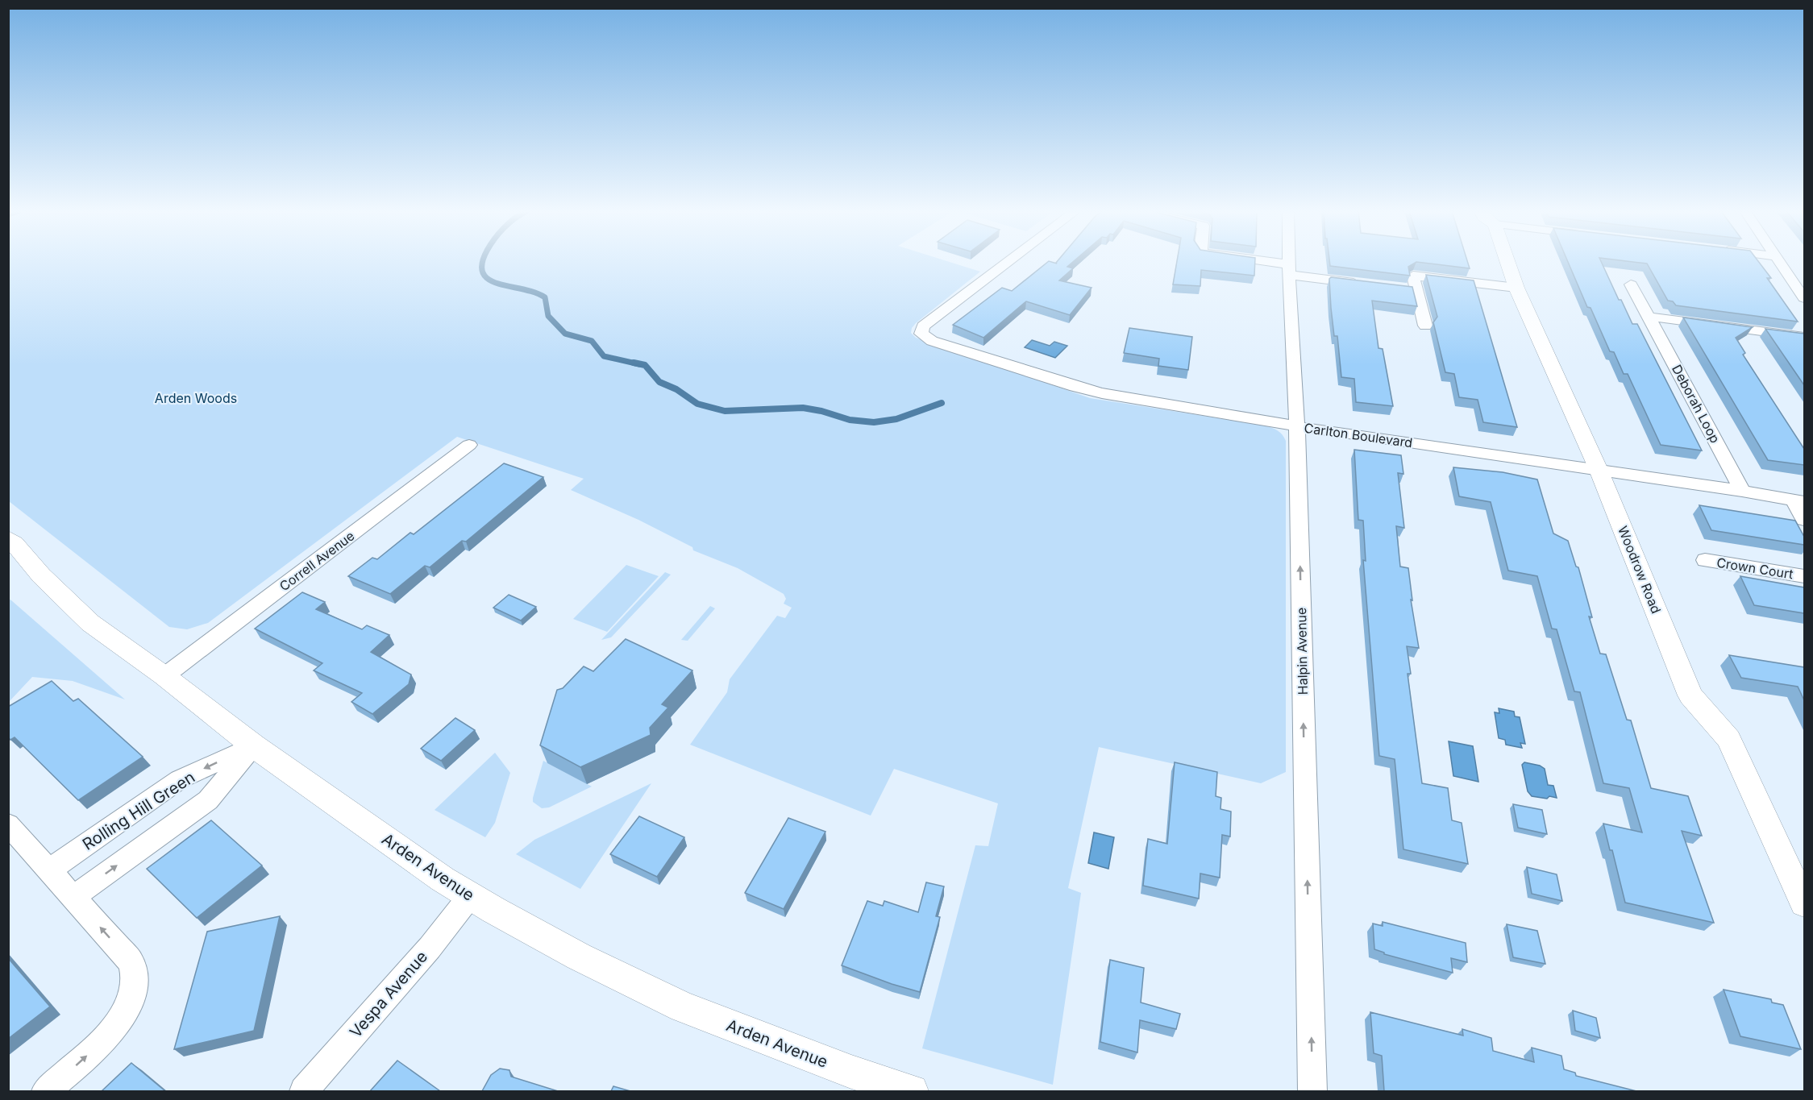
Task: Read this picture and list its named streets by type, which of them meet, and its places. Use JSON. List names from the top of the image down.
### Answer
{
  "streets": {
    "street": [
      "Deborah Loop",
      "Carlton Boulevard",
      "Correll Avenue",
      "Crown Court",
      "Woodrow Road",
      "Halpin Avenue",
      "Rolling Hill Green",
      "Arden Avenue",
      "Vespa Avenue"
    ]
  },
  "crossings": [
    ["Deborah Loop", "Carlton Boulevard"],
    ["Carlton Boulevard", "Woodrow Road"],
    ["Carlton Boulevard", "Halpin Avenue"],
    ["Correll Avenue", "Arden Avenue"],
    ["Rolling Hill Green", "Arden Avenue"],
    ["Arden Avenue", "Vespa Avenue"]
  ],
  "one_way": ["Halpin Avenue"],
  "parks": ["Arden Woods"]
}
